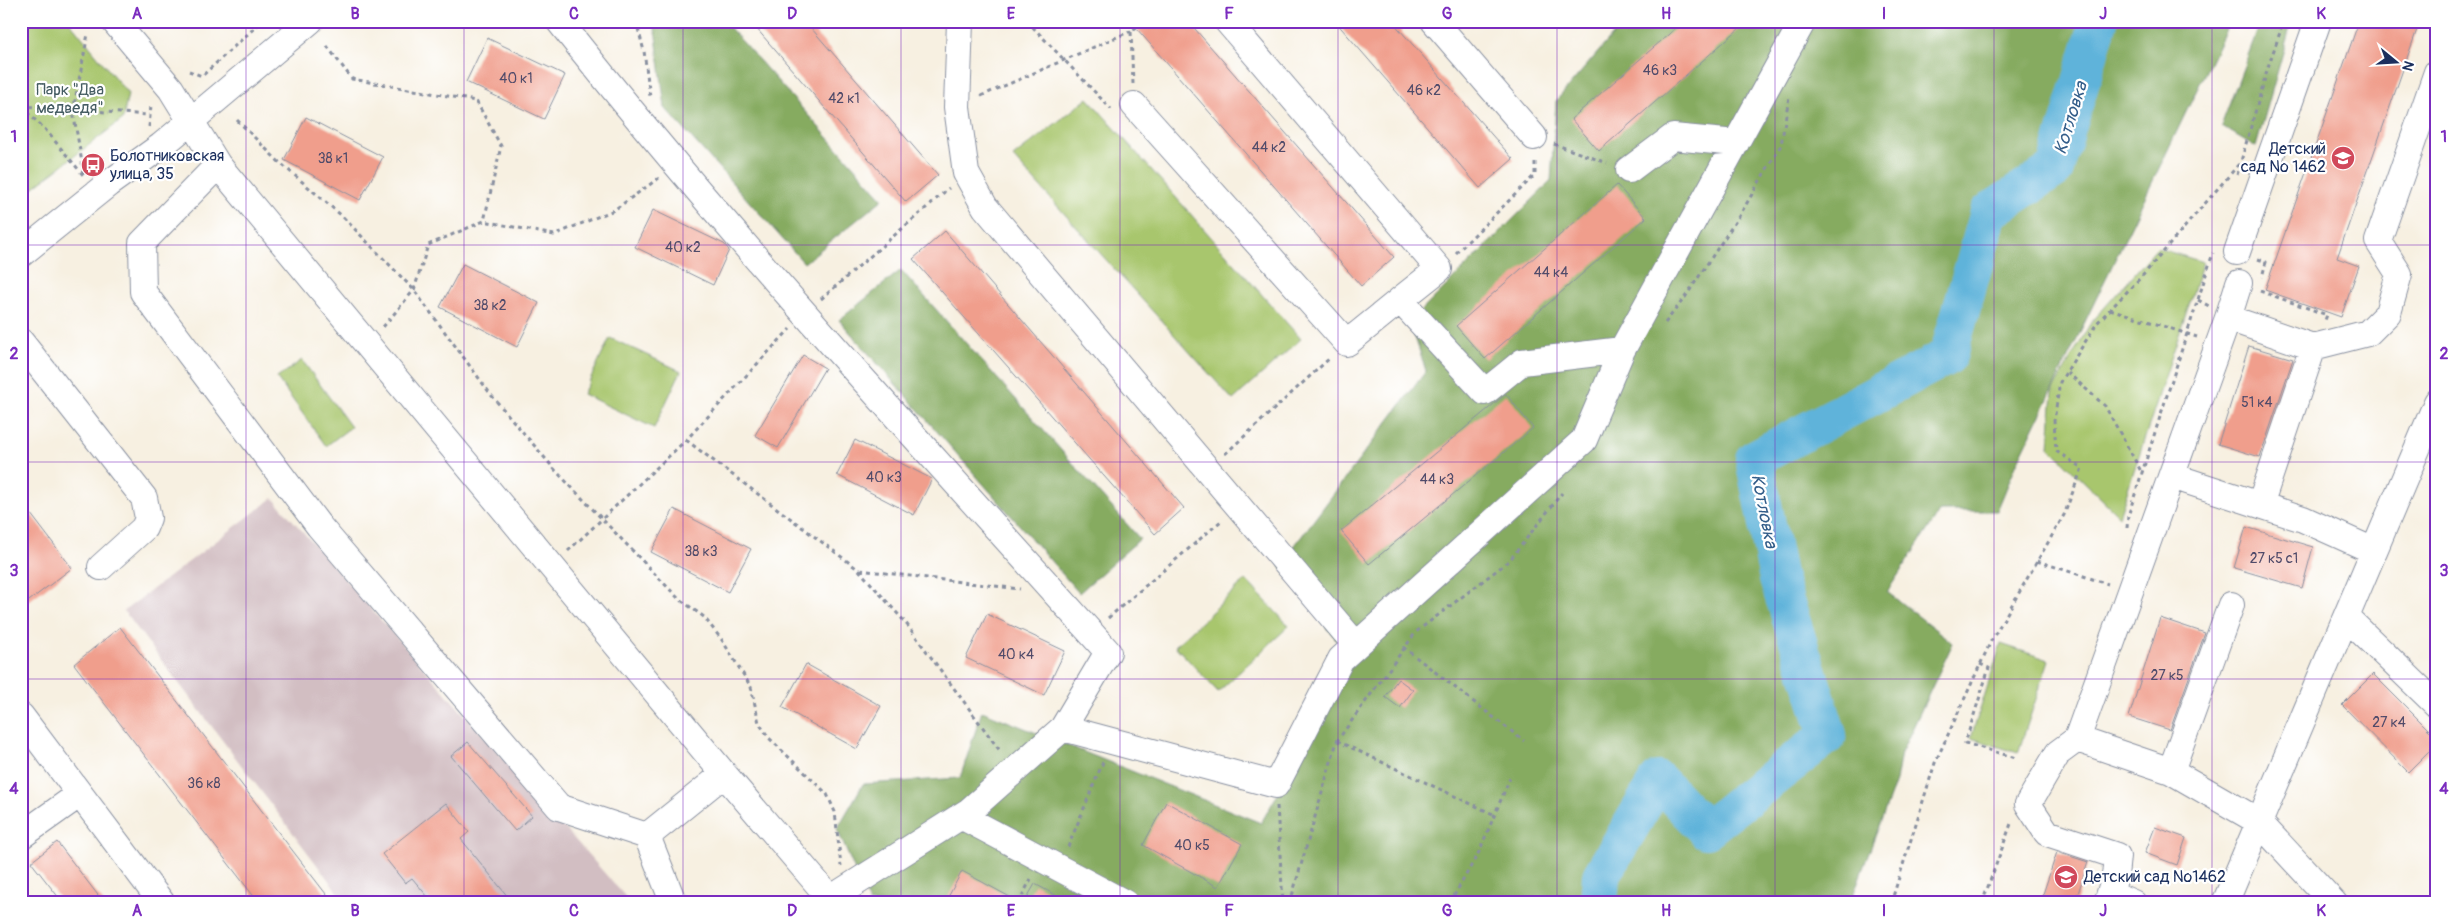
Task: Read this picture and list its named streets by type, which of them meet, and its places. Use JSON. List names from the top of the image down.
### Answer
{
  "water": ["Котловка"],
  "parks": ["Парк \"Два медведя\""],
  "places": {
    "school or university": ["Детский сад № 1462", "Детский сад №1462"],
    "bus stop": ["Болотниковская улица, 35"]
  },
  "house_numbers": [
    "46 к3",
    "40 к1",
    "46 к2",
    "42 к1",
    "44 к2",
    "38 к1",
    "40 к2",
    "44 к4",
    "38 к2",
    "51 к4",
    "40 к3",
    "44 к3",
    "38 к3",
    "27 к5 с1",
    "40 к4",
    "27 к5",
    "27 к4",
    "36 к8",
    "40 к5"
  ],
  "north": "right",
  "grid": {
    "columns": [
      "A",
      "B",
      "C",
      "D",
      "E",
      "F",
      "G",
      "H",
      "I",
      "J",
      "K"
    ],
    "rows": [
      "1",
      "2",
      "3",
      "4"
    ]
  }
}
